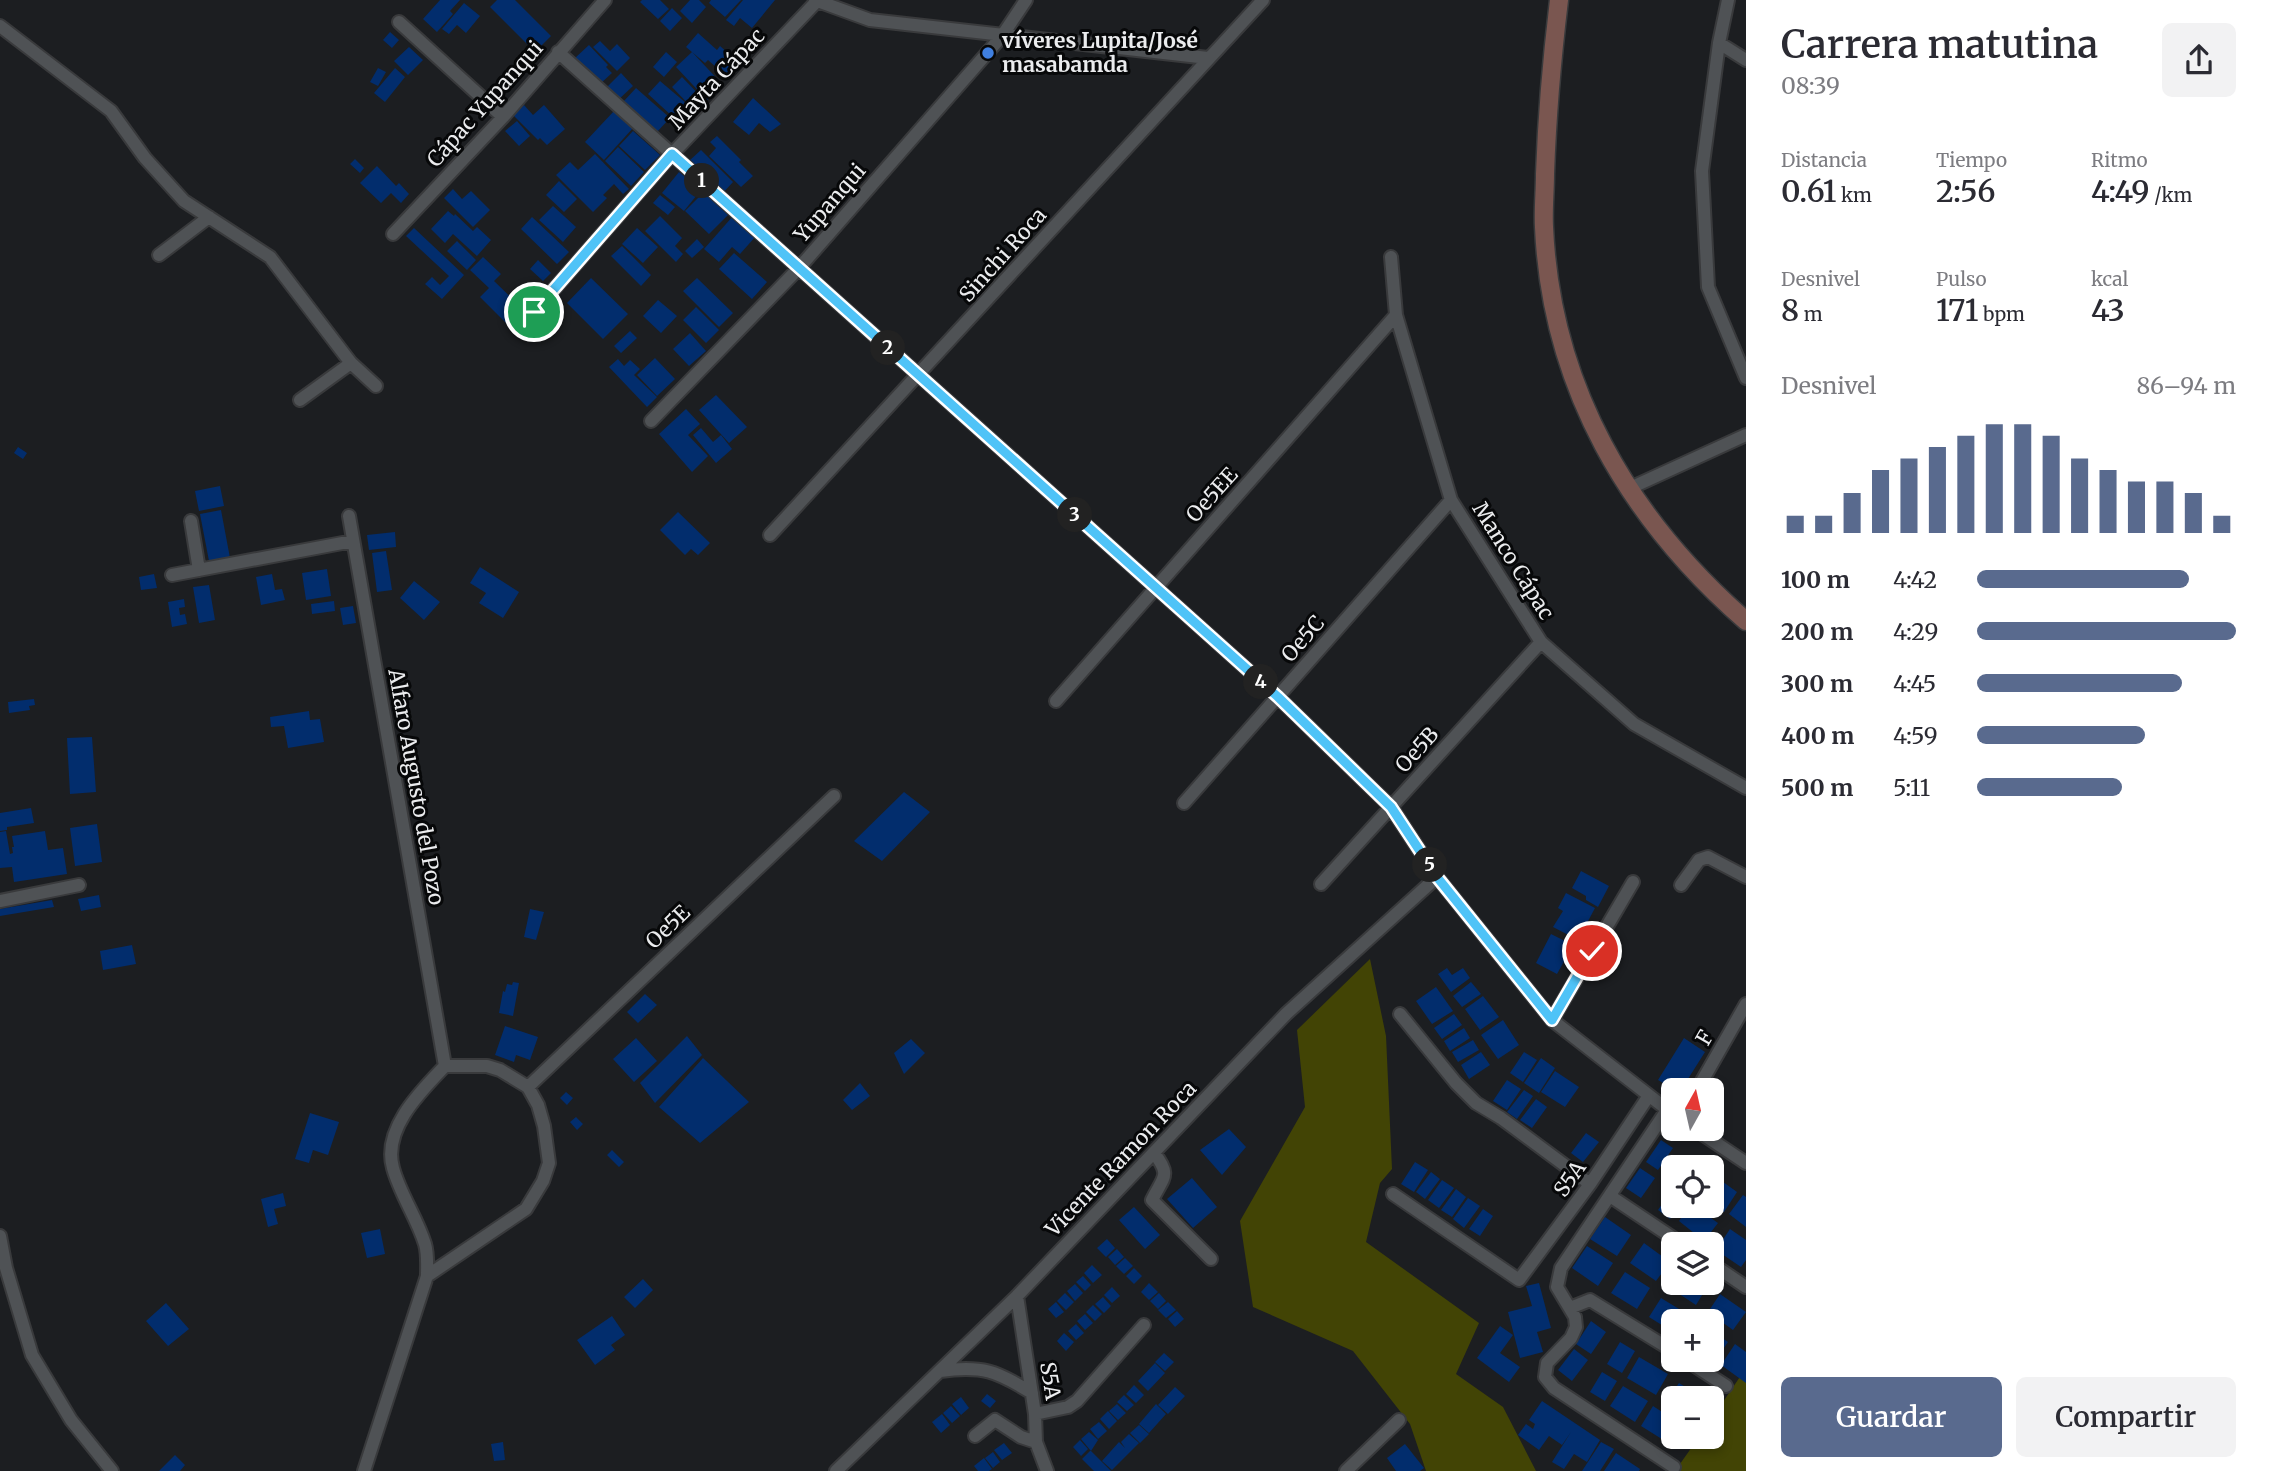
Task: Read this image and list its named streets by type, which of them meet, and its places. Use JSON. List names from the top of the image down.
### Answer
{
  "streets": {
    "street": [
      "Mayta Cápac",
      "Cápac Yupanqui",
      "Yupanqui",
      "Sinchi Roca",
      "Oe5EE",
      "Manco Cápac",
      "Oe5C",
      "Oe5B",
      "Alfaro Augusto del Pozo",
      "Oe5E",
      "F",
      "Vicente Ramon Roca",
      "S5A"
    ]
  },
  "crossings": [
    ["Oe5EE", "Manco Cápac"],
    ["Manco Cápac", "Oe5C"],
    ["Manco Cápac", "Oe5B"],
    ["Vicente Ramon Roca", "S5A"]
  ],
  "places": ["víveres Lupita/José masabamda"],
  "north": "top",
  "page": {
    "heading": ["Carrera matutina", "08:39"],
    "stats": [
      ["Distancia", "0.61 km"],
      ["Tiempo", "2:56"],
      ["Ritmo", "4:49 /km"],
      ["Desnivel", "8 m"],
      ["Pulso", "171 bpm"],
      ["kcal", "43"]
    ],
    "pins": [
      "1",
      "2",
      "3",
      "4",
      "5"
    ],
    "chart": ["Desnivel", "86–94 m"],
    "list": [
      {
        "name": "100 m",
        "note": "4:42"
      },
      {
        "name": "200 m",
        "note": "4:29"
      },
      {
        "name": "300 m",
        "note": "4:45"
      },
      {
        "name": "400 m",
        "note": "4:59"
      },
      {
        "name": "500 m",
        "note": "5:11"
      }
    ],
    "map_buttons": ["+", "−"],
    "buttons": ["Guardar", "Compartir"]
  }
}
